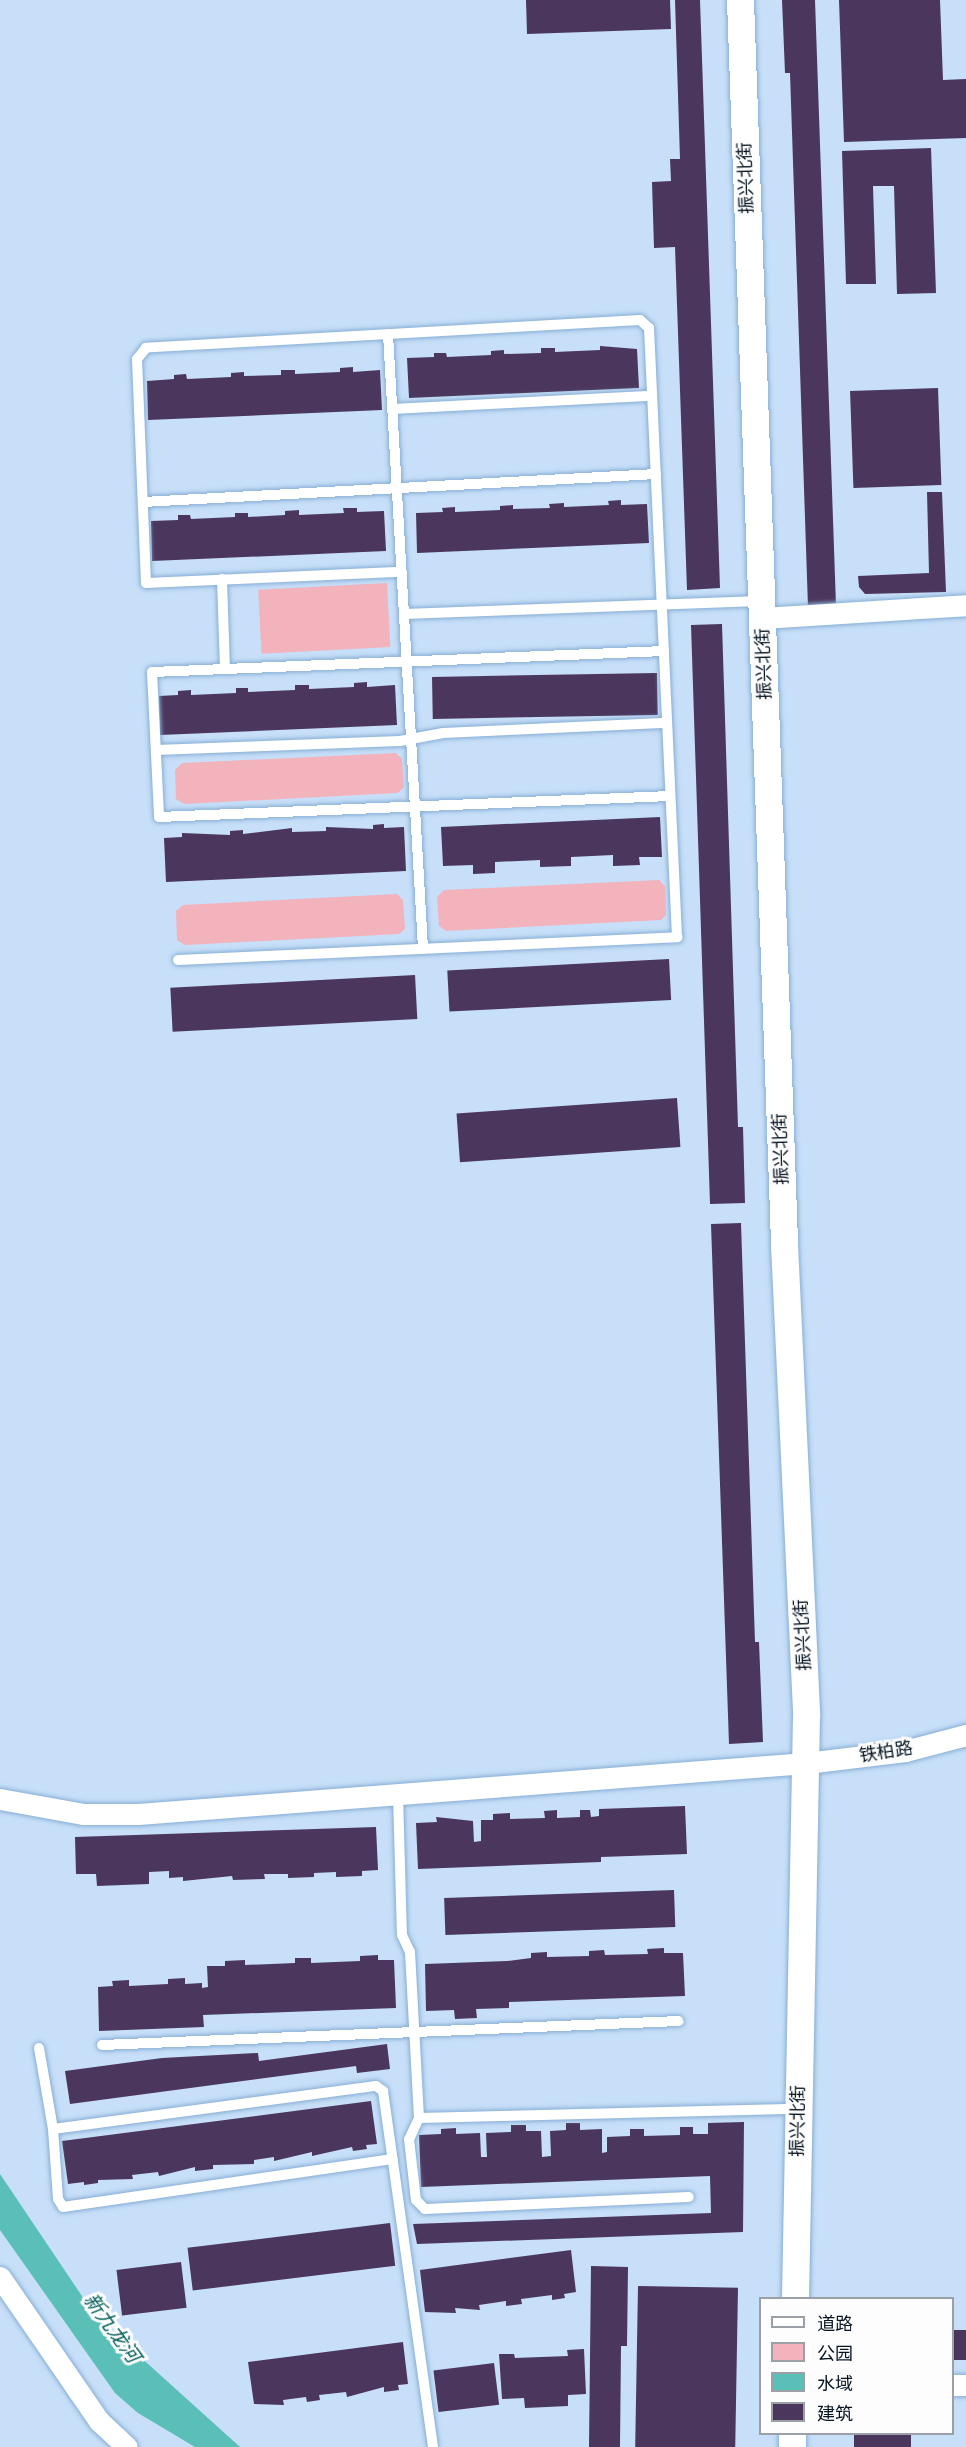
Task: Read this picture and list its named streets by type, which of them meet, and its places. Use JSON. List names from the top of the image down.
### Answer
{
  "streets": {
    "street": ["振兴北街", "铁柏路"]
  },
  "crossings": [
    ["振兴北街", "铁柏路"]
  ],
  "water": ["新九龙河"],
  "legend": [
    "道路",
    "公园",
    "水域",
    "建筑"
  ]
}
